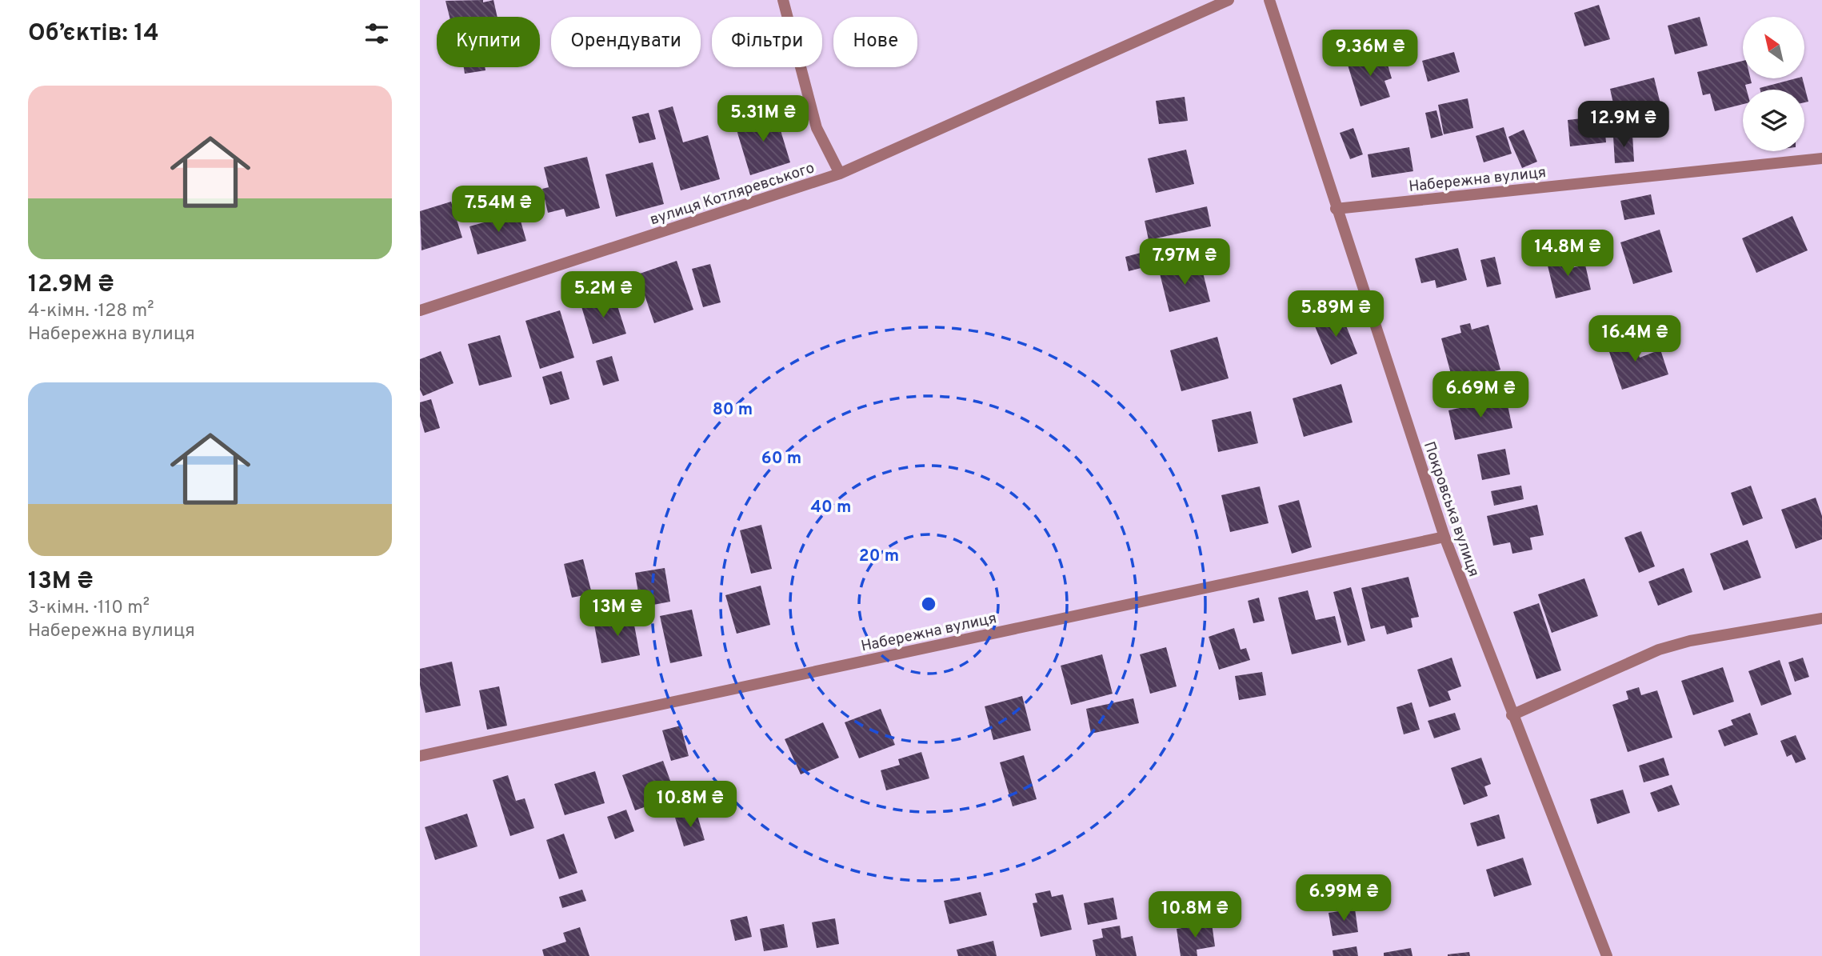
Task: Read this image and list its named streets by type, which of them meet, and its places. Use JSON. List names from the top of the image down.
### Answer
{
  "streets": {
    "street": ["Набережна вулиця", "вулиця Котляревського", "Покровська вулиця"]
  },
  "crossings": [
    ["Набережна вулиця", "Покровська вулиця"]
  ],
  "north": "top left",
  "page": {
    "heading": "Об’єктів: 14",
    "chip": [
      "Купити",
      "Орендувати",
      "Фільтри",
      "Нове"
    ],
    "price": [
      "9.36M ₴",
      "5.31M ₴",
      "12.9M ₴",
      "7.54M ₴",
      "14.8M ₴",
      "7.97M ₴",
      "5.2M ₴",
      "5.89M ₴",
      "16.4M ₴",
      "6.69M ₴",
      "13M ₴",
      "10.8M ₴",
      "6.99M ₴",
      "10.8M ₴"
    ],
    "list": [
      {
        "name": "12.9M ₴",
        "note": "4-кімн. · 128 m² · Набережна вулиця"
      },
      {
        "name": "13M ₴",
        "note": "3-кімн. · 110 m² · Набережна вулиця"
      }
    ]
  },
  "rings": [
    "80 m",
    "60 m",
    "40 m",
    "20 m"
  ]
}
